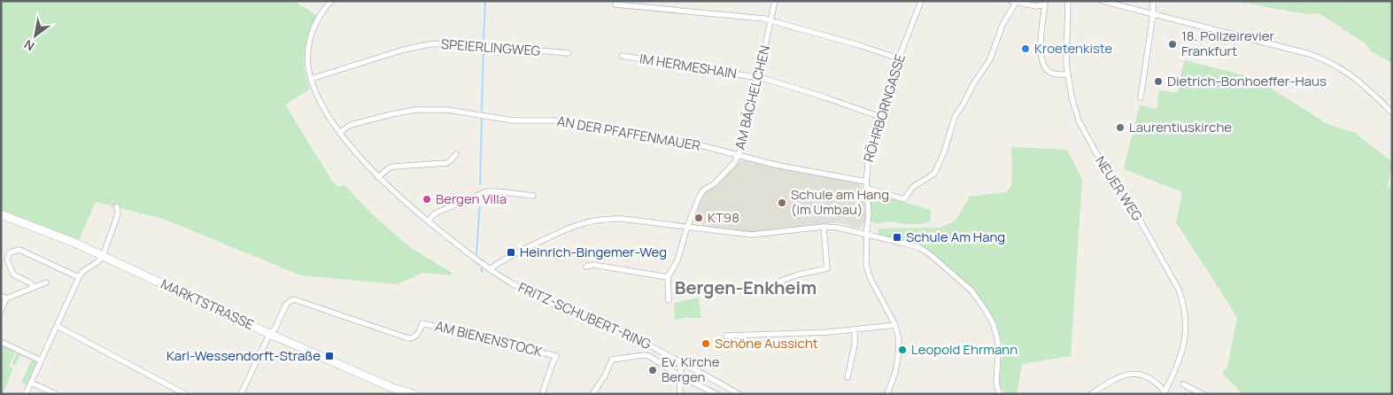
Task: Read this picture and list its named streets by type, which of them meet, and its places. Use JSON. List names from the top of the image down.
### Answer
{
  "streets": {
    "street": [
      "SPEIERLINGWEG",
      "IM HERMESHAIN",
      "AM BÄCHELCHEN",
      "RÖHRBORNGASSE",
      "AN DER PFAFFENMAUER",
      "NEUER WEG",
      "MARKTSTRASSE",
      "FRITZ-SCHUBERT-RING",
      "AM BIENENSTOCK"
    ]
  },
  "crossings": [
    ["SPEIERLINGWEG", "FRITZ-SCHUBERT-RING"],
    ["IM HERMESHAIN", "AM BÄCHELCHEN"],
    ["IM HERMESHAIN", "RÖHRBORNGASSE"],
    ["AM BÄCHELCHEN", "AN DER PFAFFENMAUER"],
    ["RÖHRBORNGASSE", "AN DER PFAFFENMAUER"],
    ["AN DER PFAFFENMAUER", "FRITZ-SCHUBERT-RING"],
    ["MARKTSTRASSE", "AM BIENENSTOCK"]
  ],
  "districts": ["Bergen-Enkheim"],
  "places": {
    "other": [
      "18. Polizeirevier Frankfurt",
      "Kroetenkiste",
      "Dietrich-Bonhoeffer-Haus",
      "Laurentiuskirche",
      "Bergen Villa",
      "Schule am Hang (im Umbau)",
      "KT98",
      "Schöne Aussicht",
      "Leopold Ehrmann",
      "Ev. Kirche Bergen"
    ],
    "transit": ["Schule Am Hang", "Heinrich-Bingemer-Weg", "Karl-Wessendorft-Straße"]
  },
  "north": "bottom left"
}
